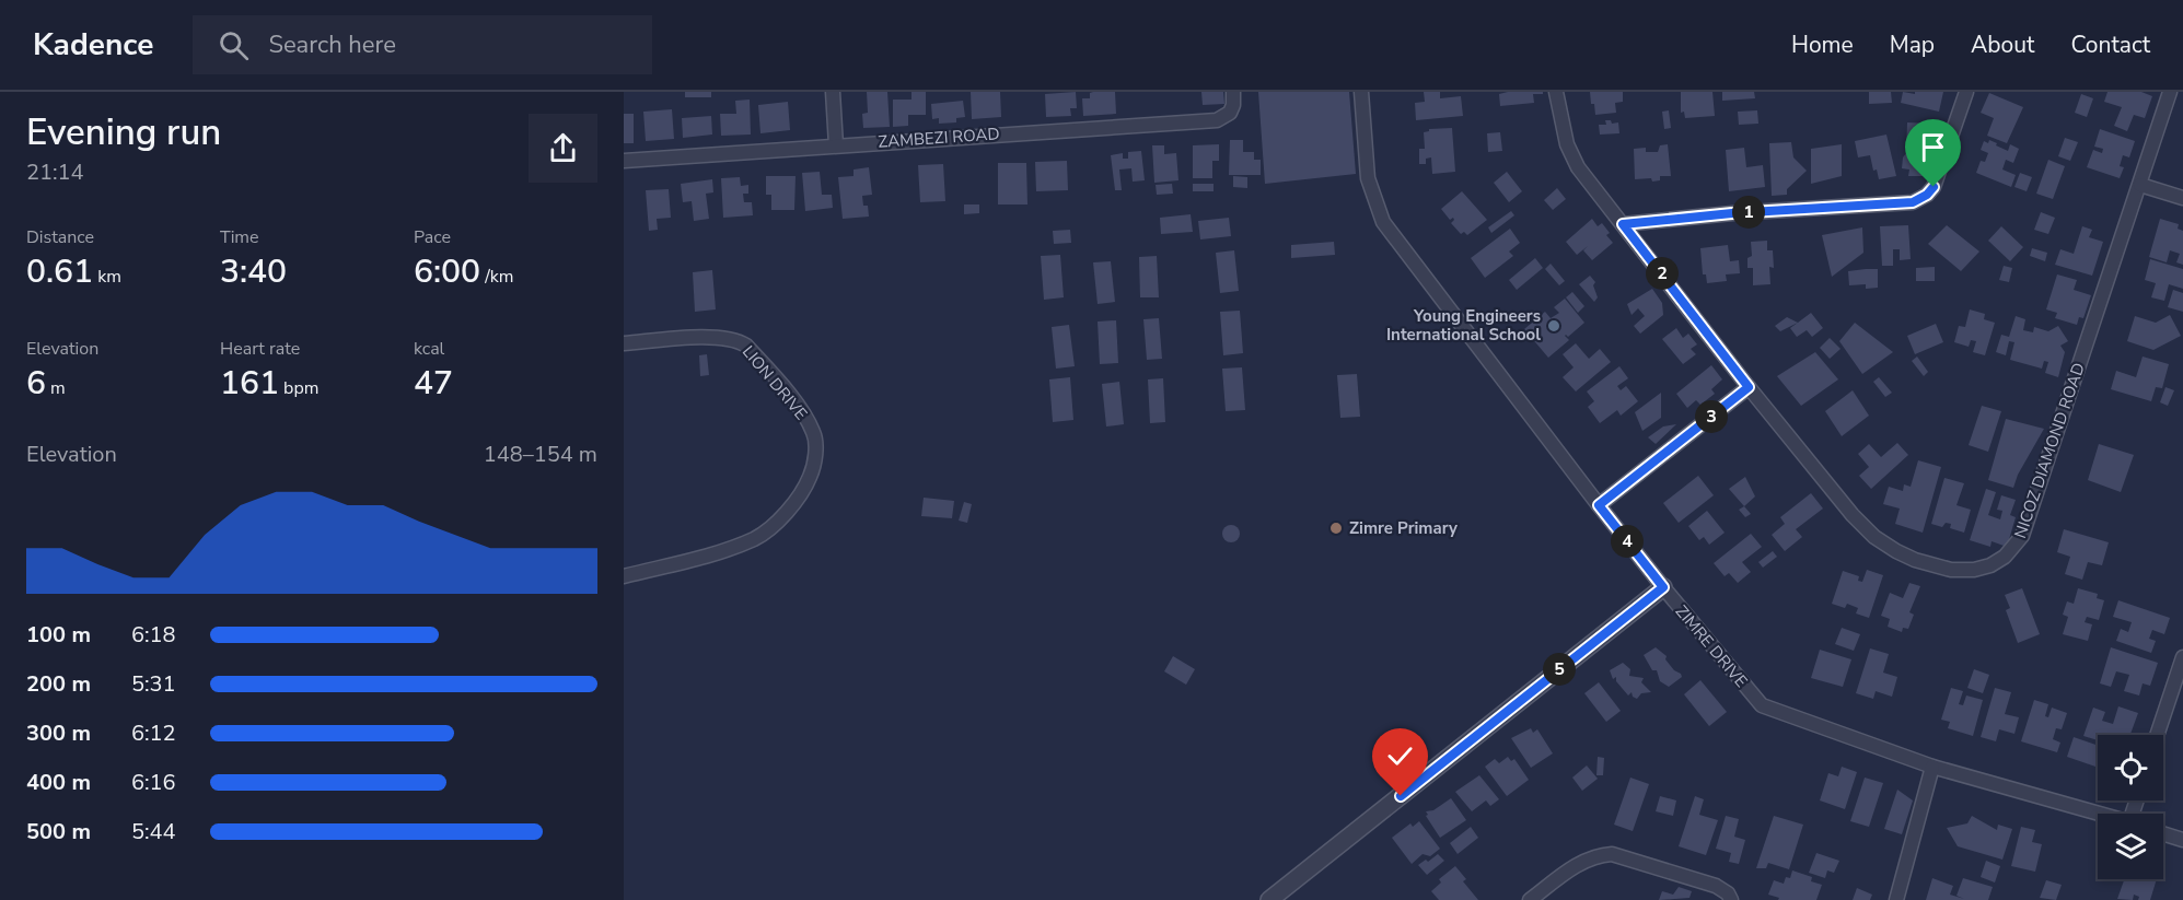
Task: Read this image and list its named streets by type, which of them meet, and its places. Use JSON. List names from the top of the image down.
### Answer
{
  "streets": {
    "street": [
      "ZAMBEZI ROAD",
      "LION DRIVE",
      "NICOZ DIAMOND ROAD",
      "ZIMRE DRIVE"
    ]
  },
  "places": ["Young Engineers International School", "Zimre Primary"],
  "page": {
    "header": "Kadence",
    "search": "Search here",
    "nav": [
      "Home",
      "Map",
      "About",
      "Contact"
    ],
    "heading": ["Evening run", "21:14"],
    "pins": [
      "1",
      "2",
      "3",
      "4",
      "5"
    ],
    "stats": [
      ["Distance", "0.61 km"],
      ["Time", "3:40"],
      ["Pace", "6:00 /km"],
      ["Elevation", "6 m"],
      ["Heart rate", "161 bpm"],
      ["kcal", "47"]
    ],
    "chart": ["Elevation", "148–154 m"],
    "list": [
      {
        "name": "100 m",
        "note": "6:18"
      },
      {
        "name": "200 m",
        "note": "5:31"
      },
      {
        "name": "300 m",
        "note": "6:12"
      },
      {
        "name": "400 m",
        "note": "6:16"
      },
      {
        "name": "500 m",
        "note": "5:44"
      }
    ]
  }
}
